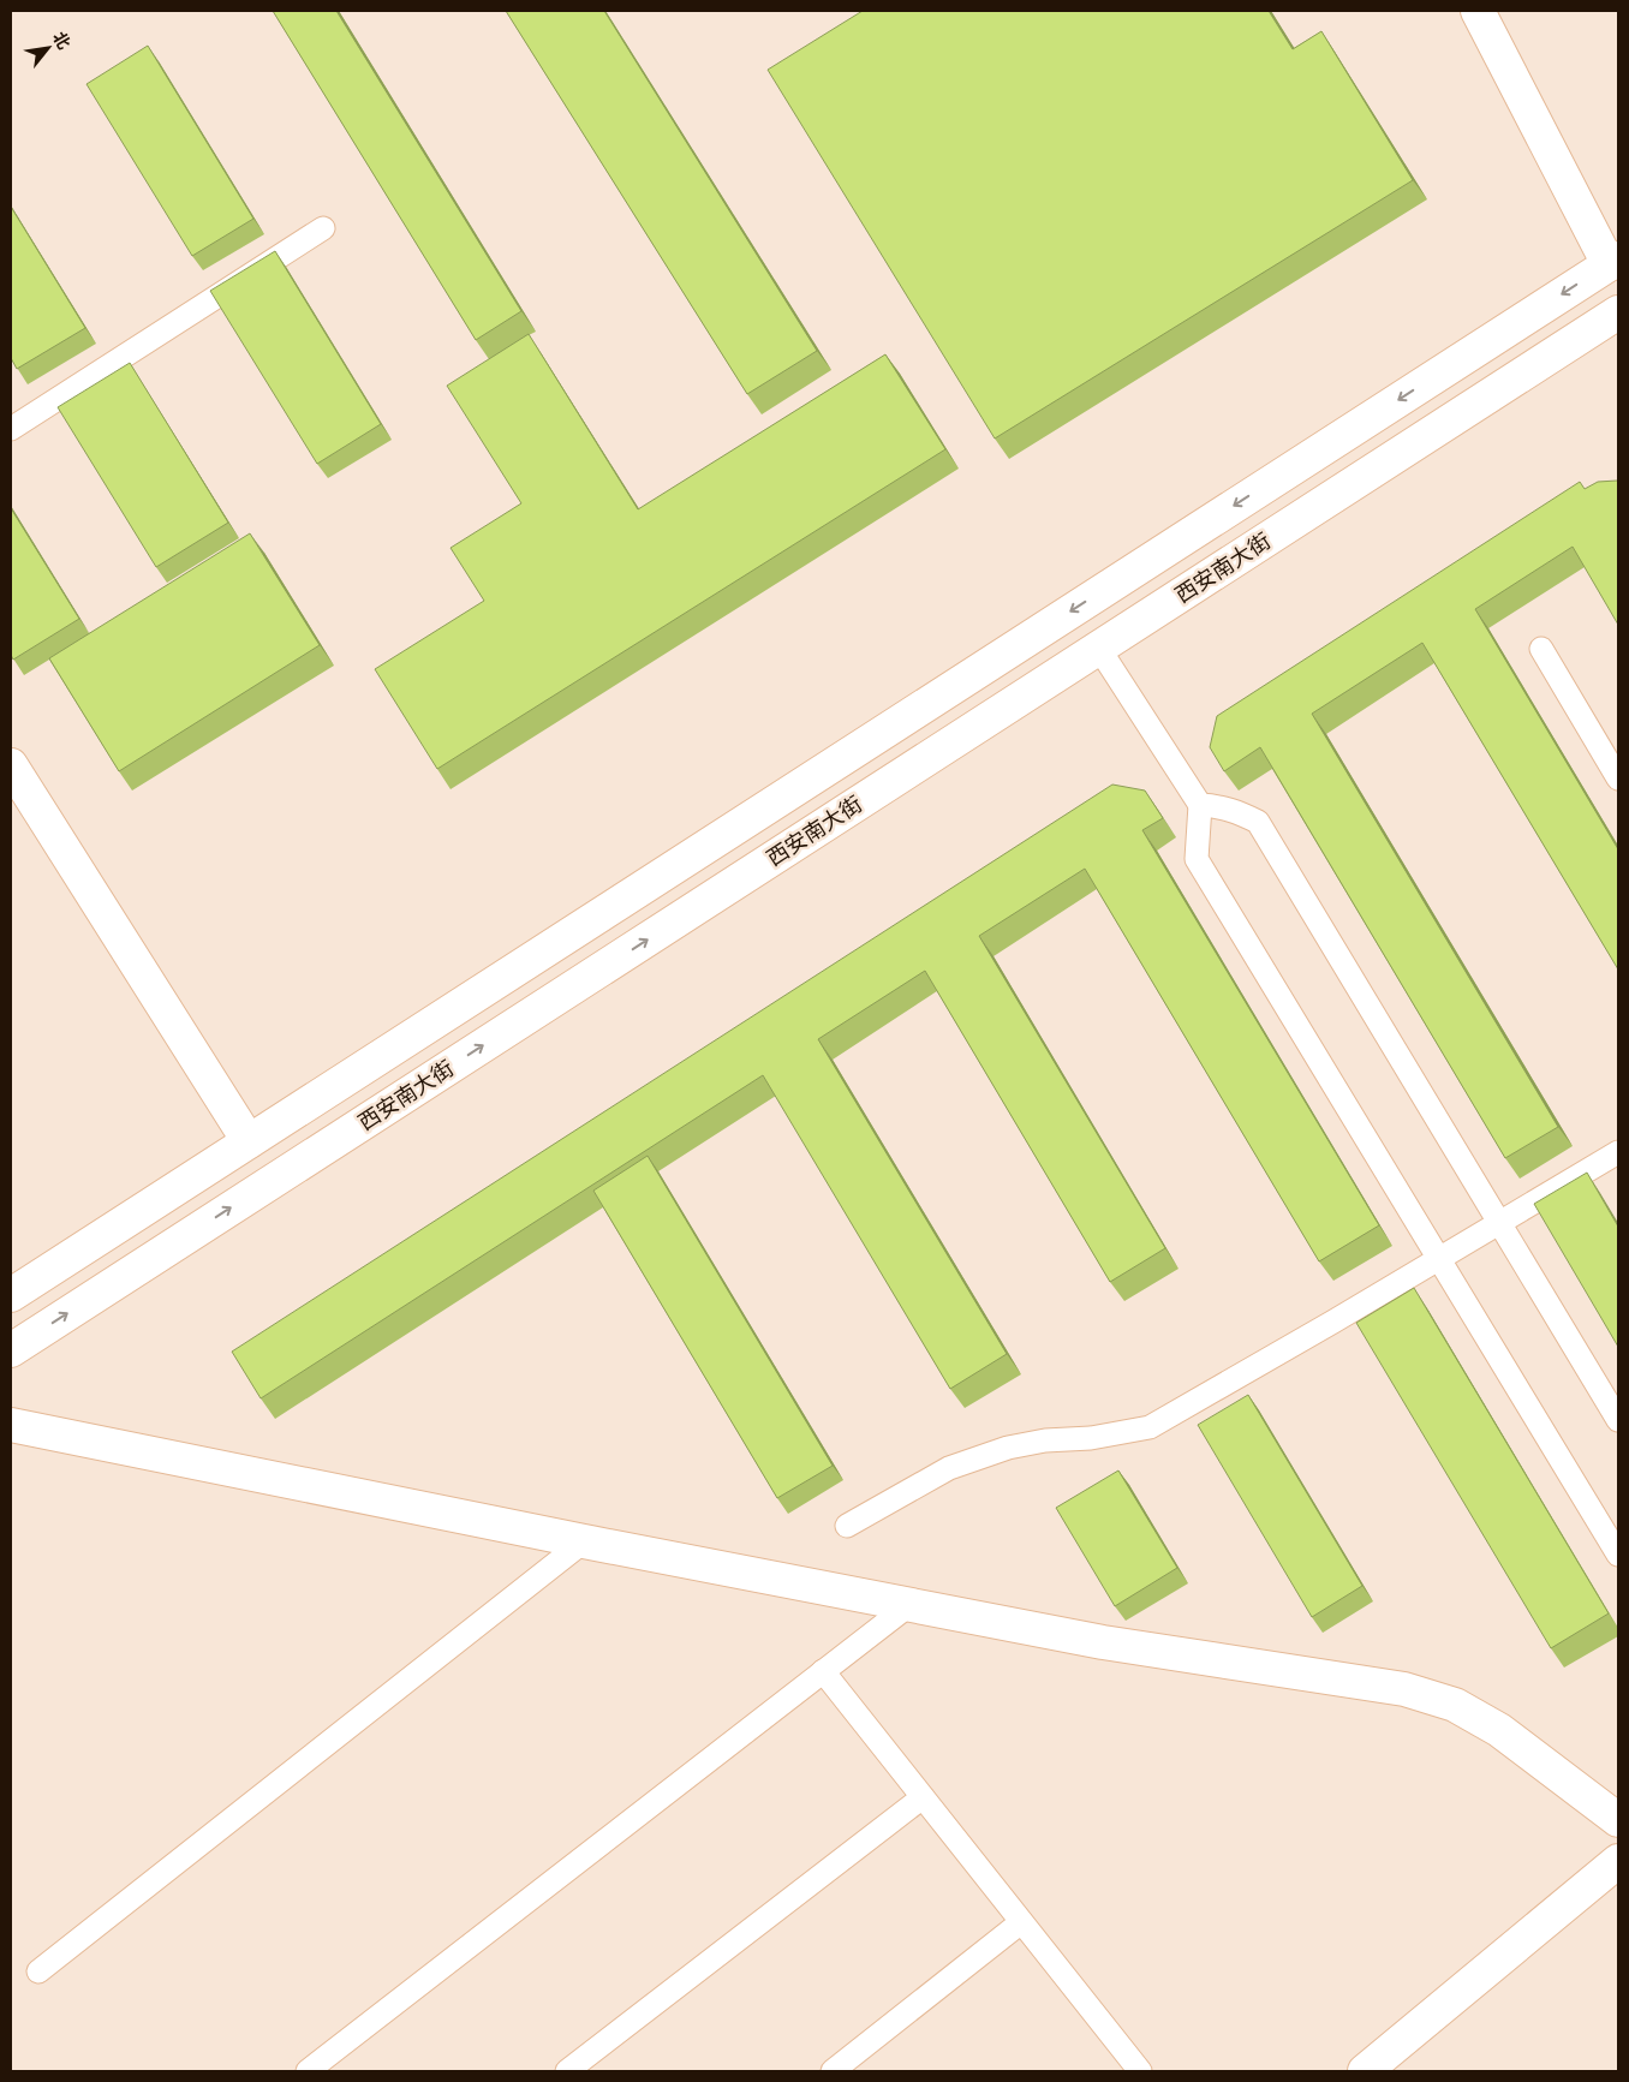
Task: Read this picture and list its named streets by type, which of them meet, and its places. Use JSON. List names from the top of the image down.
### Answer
{
  "streets": {
    "main road": ["西安南大街"]
  },
  "north": "top right"
}
